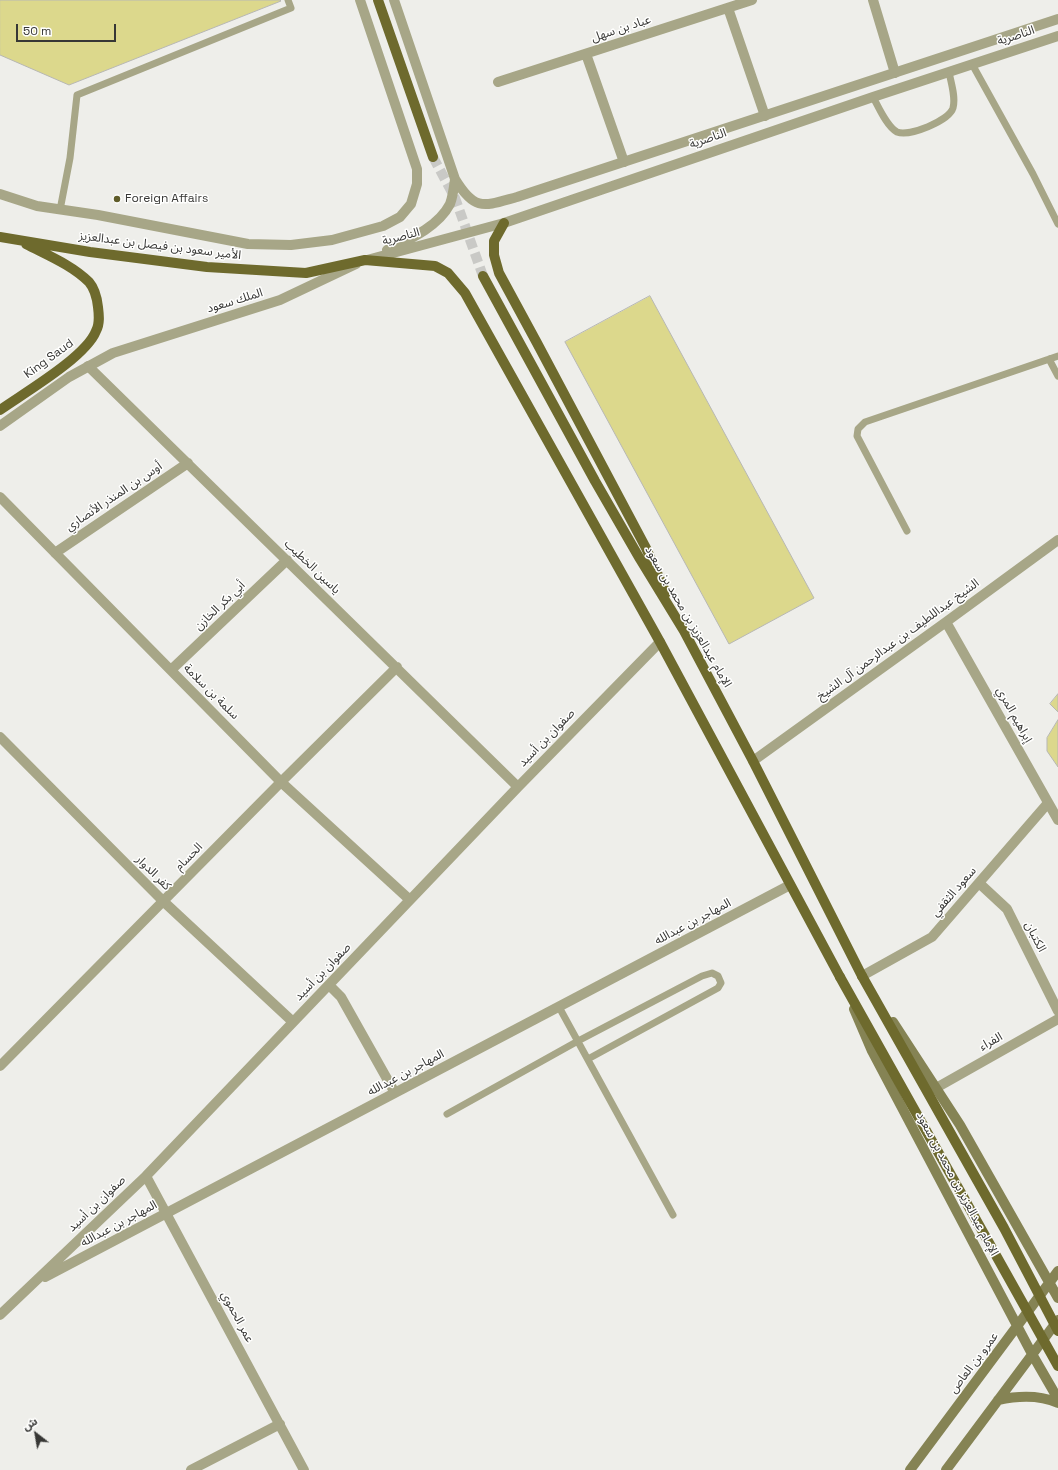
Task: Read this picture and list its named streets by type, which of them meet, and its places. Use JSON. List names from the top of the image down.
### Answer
{
  "streets": {
    "main road": [
      "الأمير سعود بن فيصل بن عبدالعزيز",
      "King Saud",
      "الإمام عبدالعزيز بن محمد بن سعود",
      "عمرو بن العاص"
    ],
    "street": [
      "عباد بن سهل",
      "الناصرية",
      "الملك سعود",
      "أوس بن المنذر الأنصاري",
      "ياسين الخطيب",
      "أبي بكر الخازن",
      "الشيخ عبداللطيف بن عبدالرحمن آل الشيخ",
      "سلمة بن سلامة",
      "إبراهيم المري",
      "صفوان بن أسيد",
      "الحسام",
      "كفر الدوار",
      "سعود الثقفي",
      "المهاجر بن عبدالله",
      "الكتبان",
      "الفراء",
      "عمر الحموي"
    ]
  },
  "crossings": [
    ["الناصرية", "الأمير سعود بن فيصل بن عبدالعزيز"],
    ["الناصرية", "الملك سعود"],
    ["الأمير سعود بن فيصل بن عبدالعزيز", "الملك سعود"],
    ["الأمير سعود بن فيصل بن عبدالعزيز", "King Saud"],
    ["الأمير سعود بن فيصل بن عبدالعزيز", "الإمام عبدالعزيز بن محمد بن سعود"],
    ["الملك سعود", "ياسين الخطيب"],
    ["أوس بن المنذر الأنصاري", "ياسين الخطيب"],
    ["أوس بن المنذر الأنصاري", "سلمة بن سلامة"],
    ["ياسين الخطيب", "أبي بكر الخازن"],
    ["ياسين الخطيب", "صفوان بن أسيد"],
    ["ياسين الخطيب", "الحسام"],
    ["أبي بكر الخازن", "سلمة بن سلامة"],
    ["الإمام عبدالعزيز بن محمد بن سعود", "الشيخ عبداللطيف بن عبدالرحمن آل الشيخ"],
    ["الإمام عبدالعزيز بن محمد بن سعود", "صفوان بن أسيد"],
    ["الإمام عبدالعزيز بن محمد بن سعود", "سعود الثقفي"],
    ["الإمام عبدالعزيز بن محمد بن سعود", "المهاجر بن عبدالله"],
    ["الإمام عبدالعزيز بن محمد بن سعود", "الفراء"],
    ["الإمام عبدالعزيز بن محمد بن سعود", "عمرو بن العاص"],
    ["الشيخ عبداللطيف بن عبدالرحمن آل الشيخ", "إبراهيم المري"],
    ["سلمة بن سلامة", "صفوان بن أسيد"],
    ["سلمة بن سلامة", "الحسام"],
    ["إبراهيم المري", "سعود الثقفي"],
    ["صفوان بن أسيد", "كفر الدوار"],
    ["صفوان بن أسيد", "المهاجر بن عبدالله"],
    ["صفوان بن أسيد", "عمر الحموي"],
    ["الحسام", "كفر الدوار"],
    ["سعود الثقفي", "الكتبان"],
    ["المهاجر بن عبدالله", "عمر الحموي"]
  ],
  "places": ["Foreign Affairs"],
  "scale_bar": "50 m",
  "north": "top left"
}
